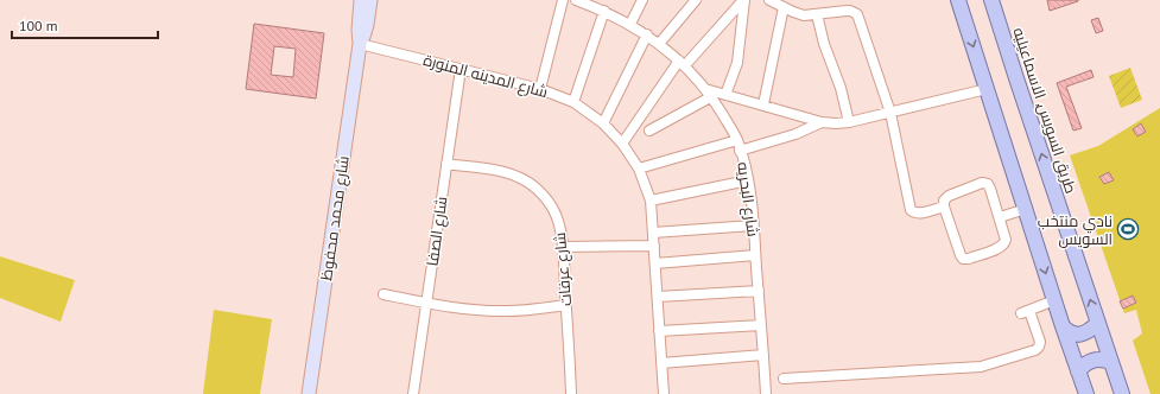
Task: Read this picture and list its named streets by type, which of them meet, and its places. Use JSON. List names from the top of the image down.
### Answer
{
  "streets": {
    "main road": ["طريق السويس, الاسماعيليه"],
    "street": [
      "شارع المدينه المنورة",
      "شارع البحريه",
      "شارع محمد محفوظ",
      "شارع الصفا",
      "شارع عرفات"
    ]
  },
  "crossings": [
    ["شارع المدينه المنورة", "شارع محمد محفوظ"],
    ["شارع المدينه المنورة", "شارع الصفا"],
    ["شارع الصفا", "شارع عرفات"]
  ],
  "places": {
    "sports": ["نادي منتخب السويس"]
  },
  "scale_bar": "100 m"
}
